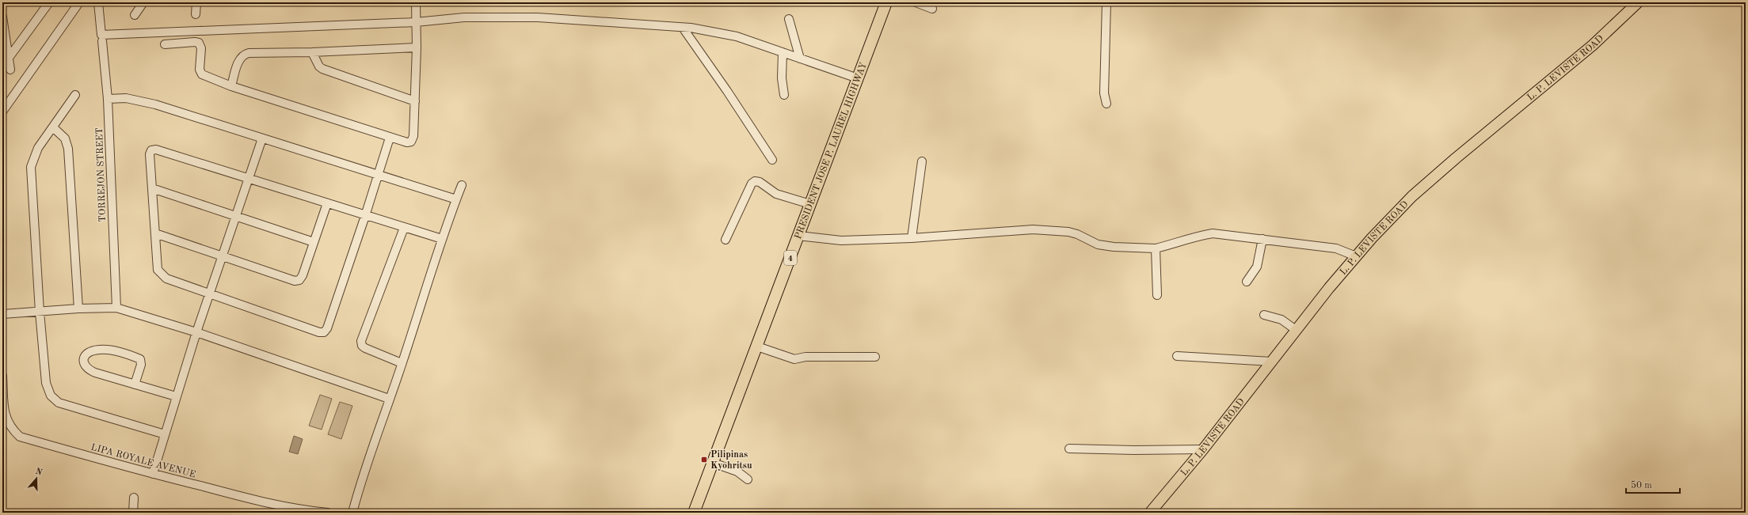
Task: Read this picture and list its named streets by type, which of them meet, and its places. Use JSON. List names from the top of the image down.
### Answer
{
  "streets": {
    "highway": ["PRESIDENT JOSE P. LAUREL HIGHWAY", "4"],
    "main road": ["L. P. LEVISTE ROAD"],
    "street": ["TORREJON STREET", "LIPA ROYALE AVENUE"]
  },
  "places": {
    "transit": ["Pilipinas Kyohritsu"]
  },
  "scale_bar": "50 m",
  "north": "top"
}
